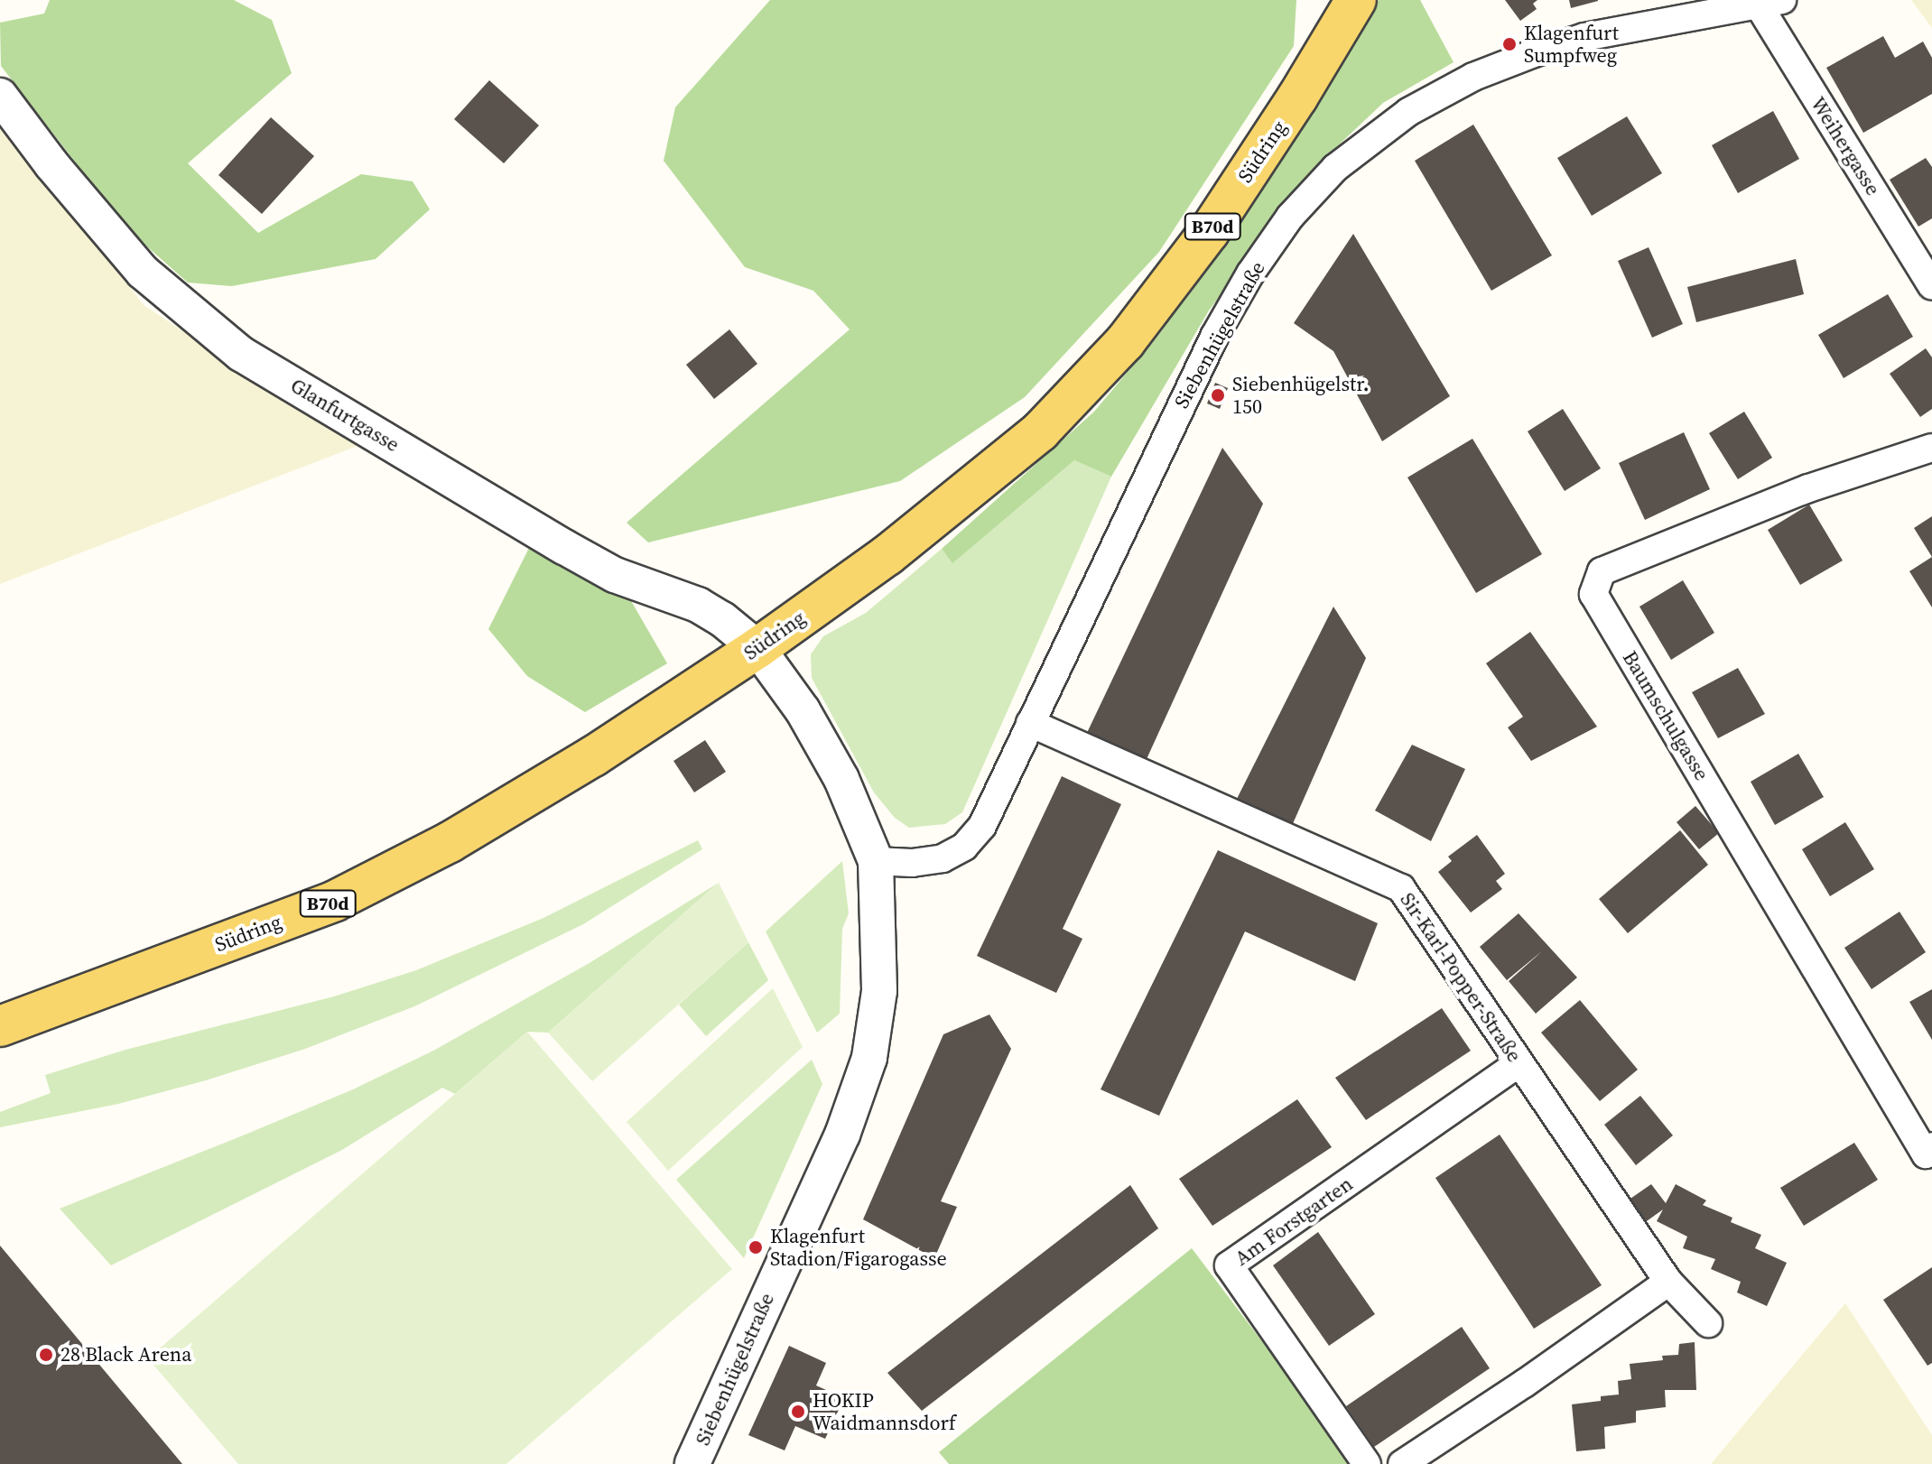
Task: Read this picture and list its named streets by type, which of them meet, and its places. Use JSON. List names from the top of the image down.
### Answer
{
  "streets": {
    "main road": ["Südring", "B70d"],
    "street": [
      "Weihergasse",
      "Siebenhügelstraße",
      "Glanfurtgasse",
      "Baumschulgasse",
      "Sir-Karl-Popper-Straße",
      "Am Forstgarten"
    ]
  },
  "crossings": [
    ["Weihergasse", "Siebenhügelstraße"],
    ["Südring", "Siebenhügelstraße"],
    ["Südring", "Glanfurtgasse"],
    ["Siebenhügelstraße", "Glanfurtgasse"],
    ["Siebenhügelstraße", "Sir-Karl-Popper-Straße"],
    ["Sir-Karl-Popper-Straße", "Am Forstgarten"]
  ],
  "places": [
    "Klagenfurt Sumpfweg",
    "Siebenhügelstr. 150",
    "Klagenfurt Stadion/Figarogasse",
    "28 Black Arena",
    "HOKIP Waidmannsdorf"
  ]
}
